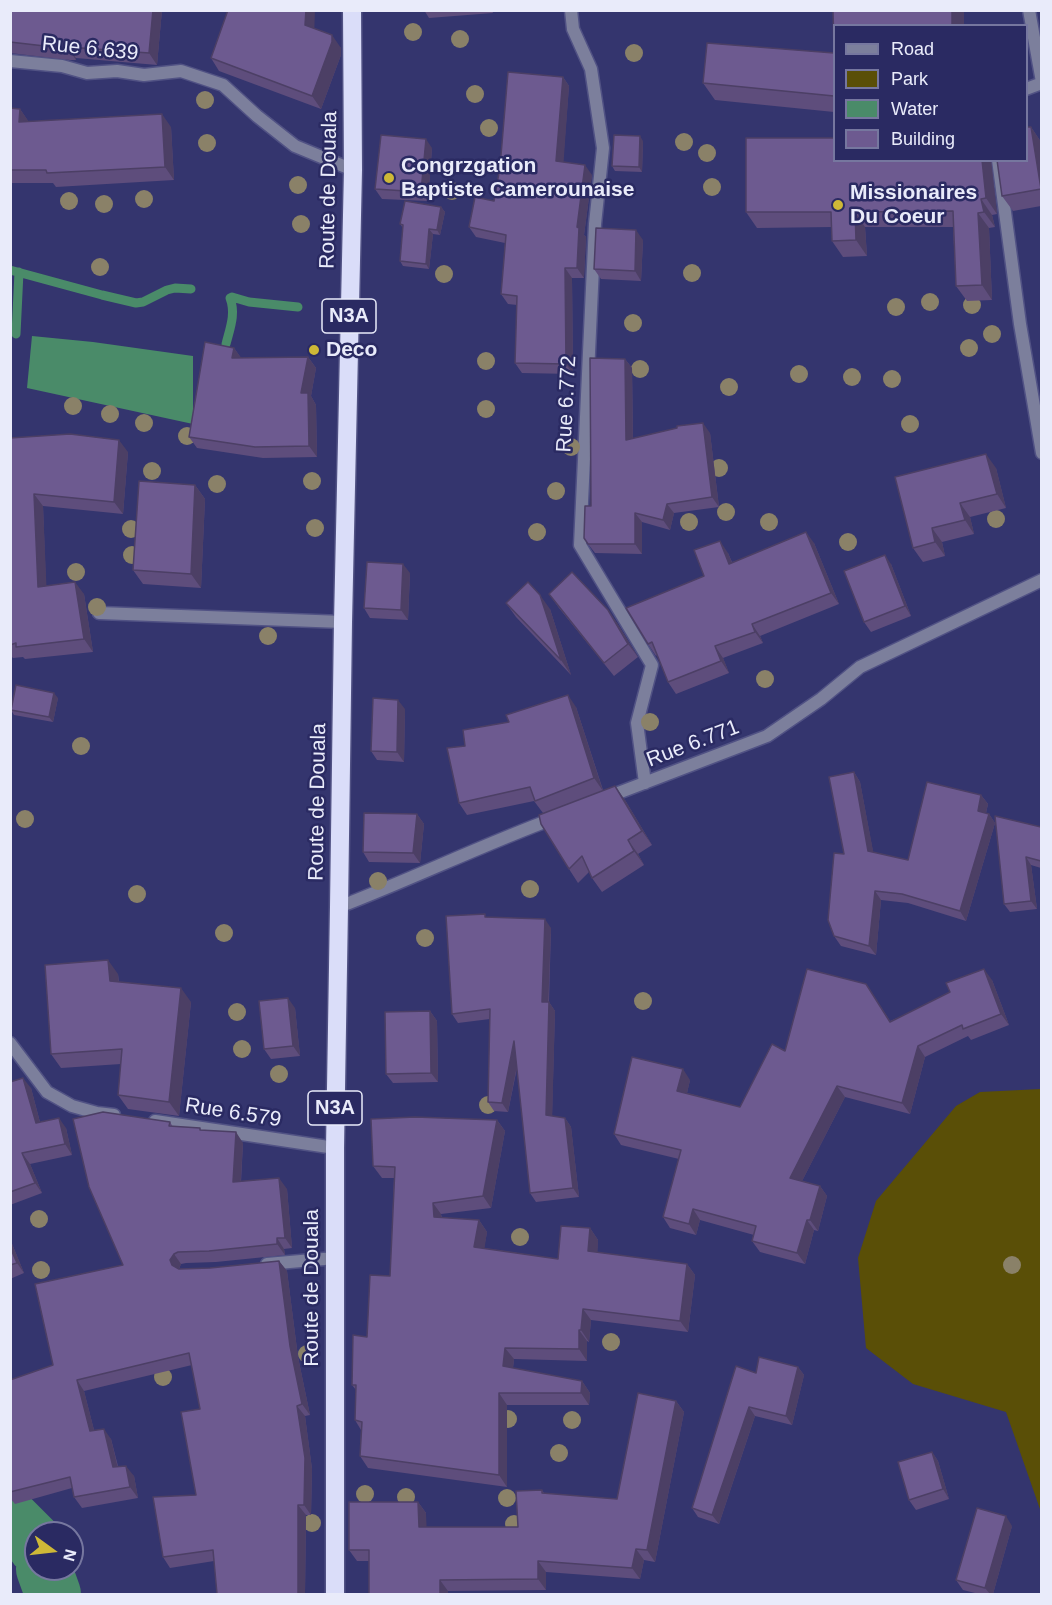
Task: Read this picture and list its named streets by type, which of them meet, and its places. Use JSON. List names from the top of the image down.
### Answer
{
  "streets": {
    "highway": ["Route de Douala", "N3A"],
    "street": [
      "Rue 6.639",
      "Rue 6.772",
      "Rue 6.771",
      "Rue 6.579"
    ]
  },
  "crossings": [
    ["Rue 6.639", "Route de Douala"],
    ["Route de Douala", "Rue 6.579"],
    ["Rue 6.772", "Rue 6.771"]
  ],
  "places": ["Congrzgation Baptiste Camerounaise", "Missionaires Du Coeur", "Deco"],
  "legend": [
    "Road",
    "Park",
    "Water",
    "Building"
  ],
  "north": "right"
}
